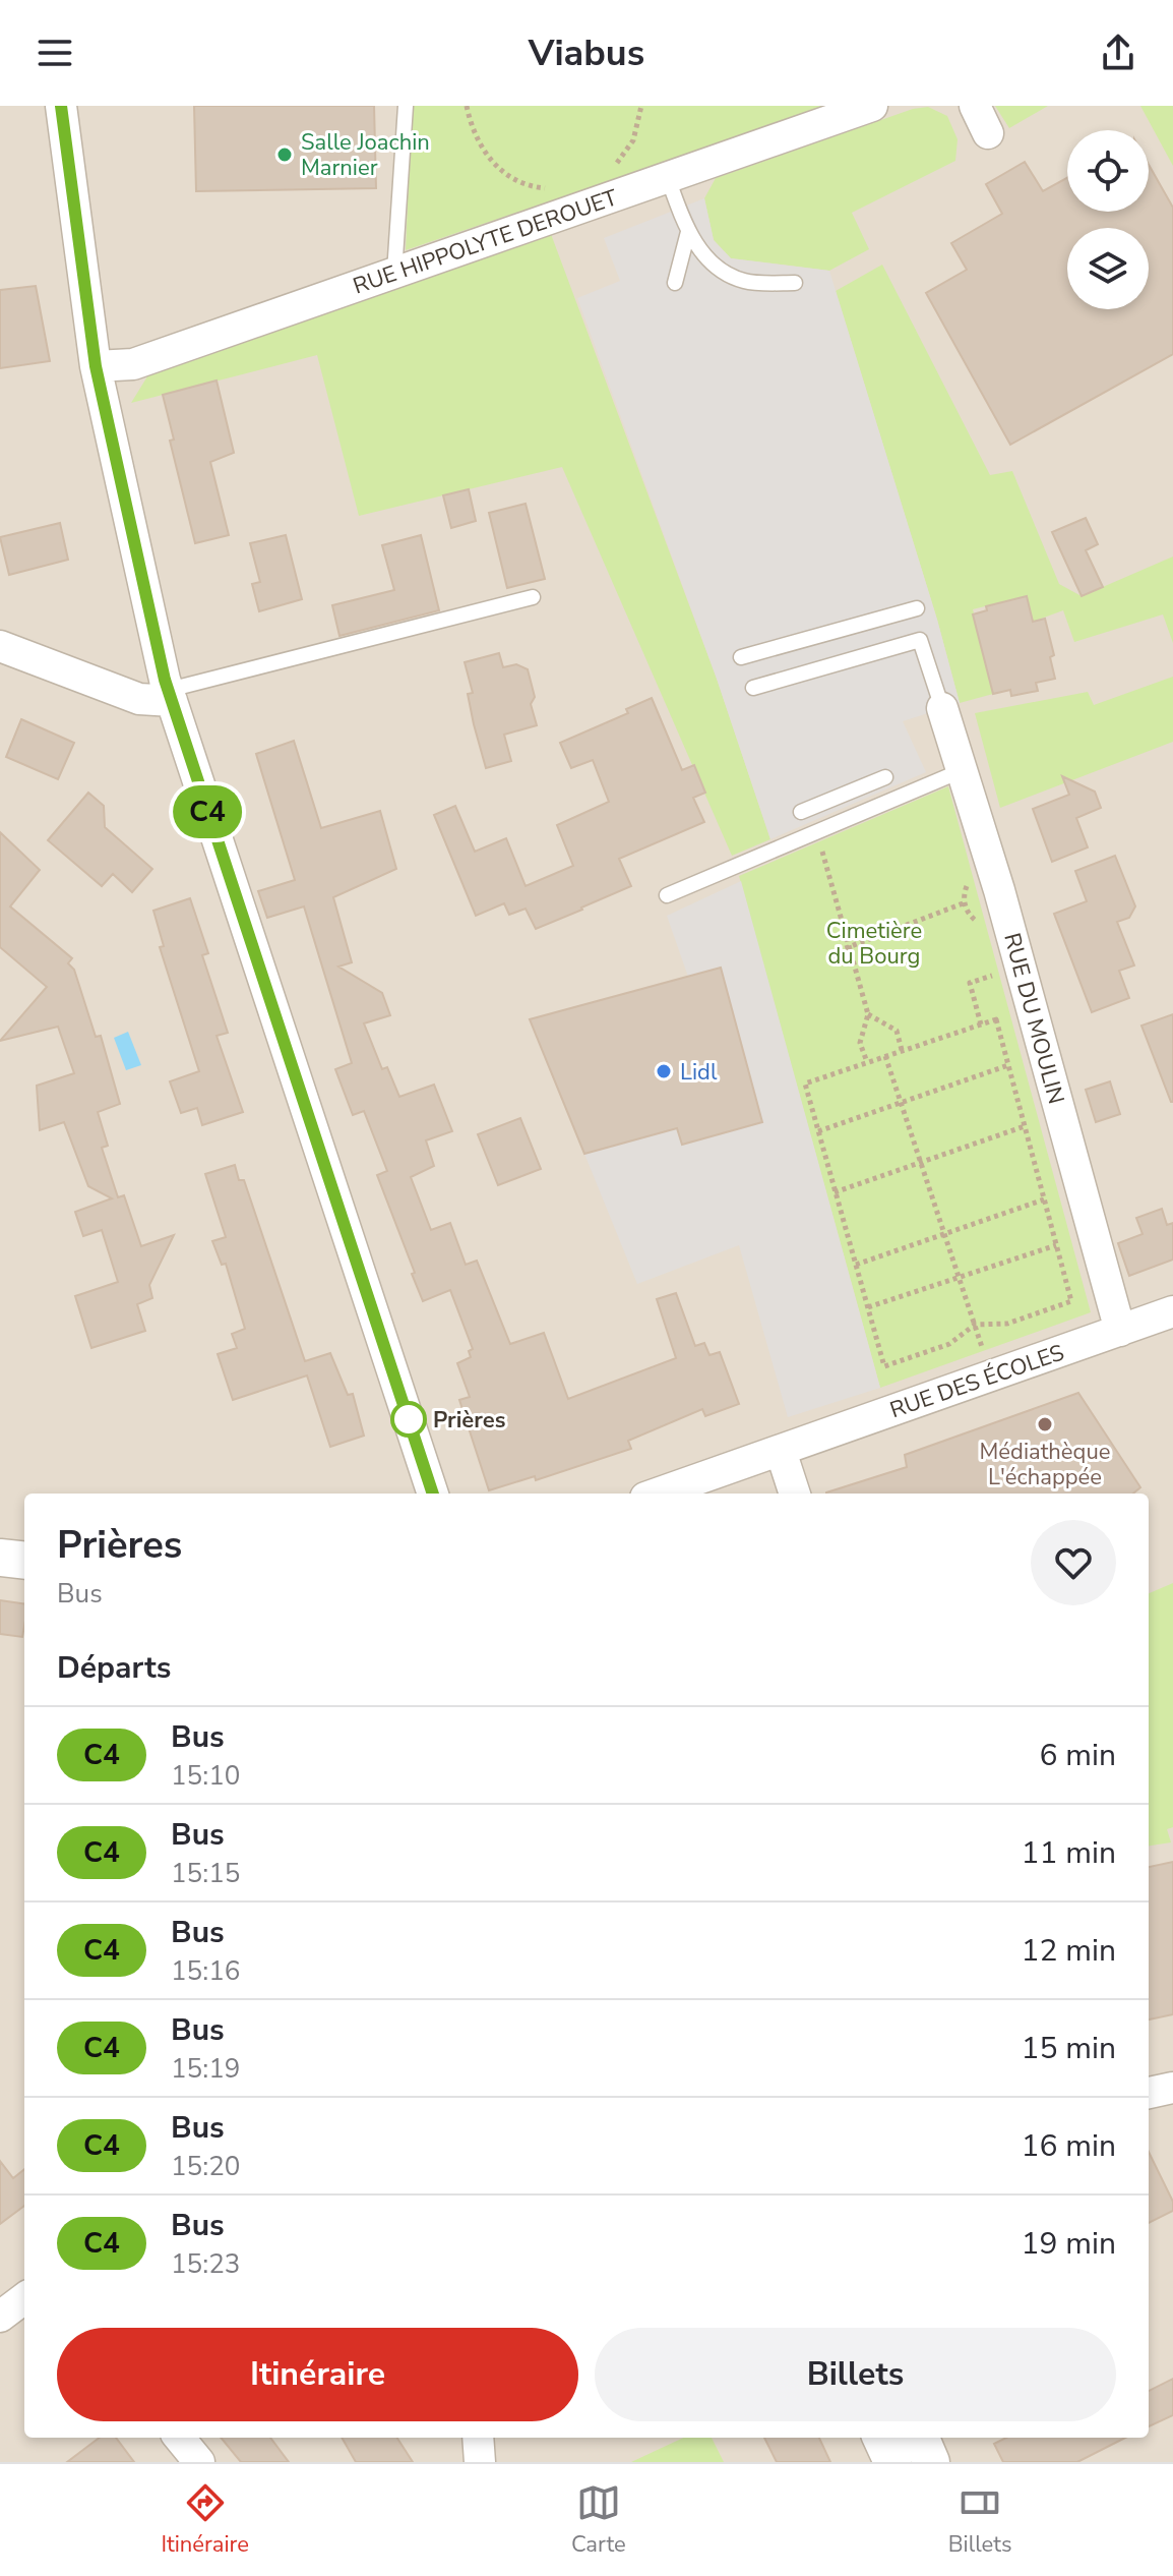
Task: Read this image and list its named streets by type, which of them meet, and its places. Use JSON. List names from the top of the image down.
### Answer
{
  "streets": {
    "street": ["RUE HIPPOLYTE DEROUET", "RUE DU MOULIN", "RUE DES ÉCOLES"]
  },
  "crossings": [
    ["RUE DU MOULIN", "RUE DES ÉCOLES"]
  ],
  "parks": ["Cimetière du Bourg"],
  "places": [
    "Salle Joachin Marnier",
    "Lidl",
    "Prières",
    "Médiathèque L'échappée"
  ],
  "lines": ["bus line C4"],
  "page": {
    "header": "Viabus",
    "on_map": "C4",
    "heading": [
      ["Prières", "Bus"],
      "Départs"
    ],
    "list": [
      {
        "mark": "C4",
        "name": "Bus",
        "note": "15:10",
        "value": "6 min"
      },
      {
        "mark": "C4",
        "name": "Bus",
        "note": "15:15",
        "value": "11 min"
      },
      {
        "mark": "C4",
        "name": "Bus",
        "note": "15:16",
        "value": "12 min"
      },
      {
        "mark": "C4",
        "name": "Bus",
        "note": "15:19",
        "value": "15 min"
      },
      {
        "mark": "C4",
        "name": "Bus",
        "note": "15:20",
        "value": "16 min"
      },
      {
        "mark": "C4",
        "name": "Bus",
        "note": "15:23",
        "value": "19 min"
      }
    ],
    "buttons": ["Itinéraire", "Billets"],
    "tabs": ["Itinéraire", "Carte", "Billets"]
  }
}
